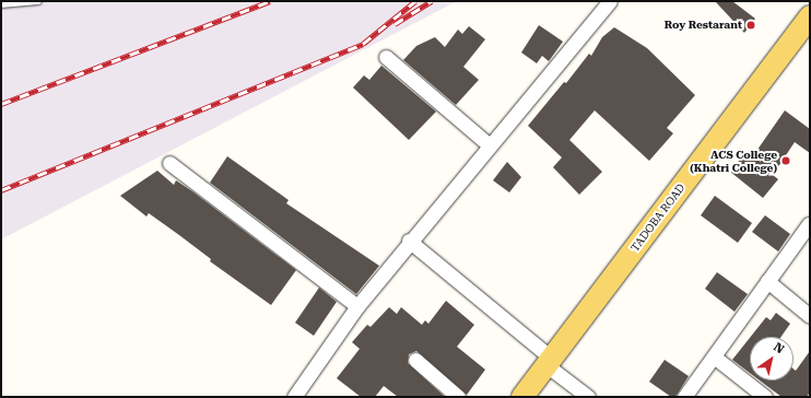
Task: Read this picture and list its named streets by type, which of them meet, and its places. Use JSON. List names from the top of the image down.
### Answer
{
  "streets": {
    "main road": ["TADOBA ROAD"]
  },
  "places": ["Roy Restarant", "ACS College (Khatri College)"],
  "north": "top right"
}
